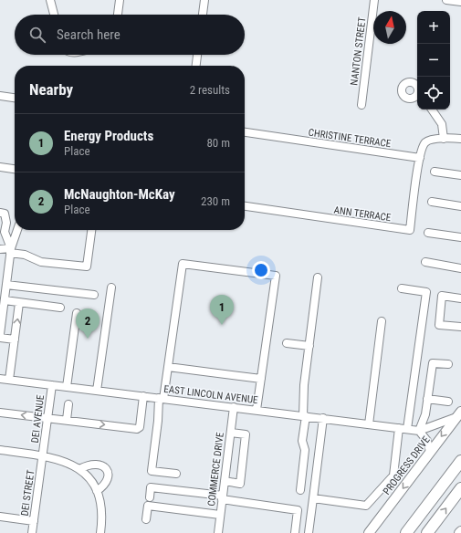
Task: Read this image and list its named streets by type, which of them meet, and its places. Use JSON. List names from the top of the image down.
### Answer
{
  "streets": {
    "main road": ["PROGRESS DRIVE"],
    "street": [
      "NANTON STREET",
      "CHRISTINE TERRACE",
      "ANN TERRACE",
      "EAST LINCOLN AVENUE",
      "DEI AVENUE",
      "COMMERCE DRIVE",
      "DEI STREET"
    ]
  },
  "crossings": [
    ["CHRISTINE TERRACE", "ANN TERRACE"],
    ["EAST LINCOLN AVENUE", "DEI AVENUE"],
    ["EAST LINCOLN AVENUE", "PROGRESS DRIVE"],
    ["EAST LINCOLN AVENUE", "COMMERCE DRIVE"],
    ["DEI AVENUE", "DEI STREET"]
  ],
  "one_way": ["PROGRESS DRIVE"],
  "north": "top",
  "page": {
    "map_buttons": ["+", "−"],
    "search": "Search here",
    "heading": ["Nearby", "2 results"],
    "list": [
      {
        "mark": "1",
        "name": "Energy Products",
        "note": "Place",
        "value": "80 m"
      },
      {
        "mark": "2",
        "name": "McNaughton-McKay",
        "note": "Place",
        "value": "230 m"
      }
    ],
    "pins": ["1", "2"]
  }
}
